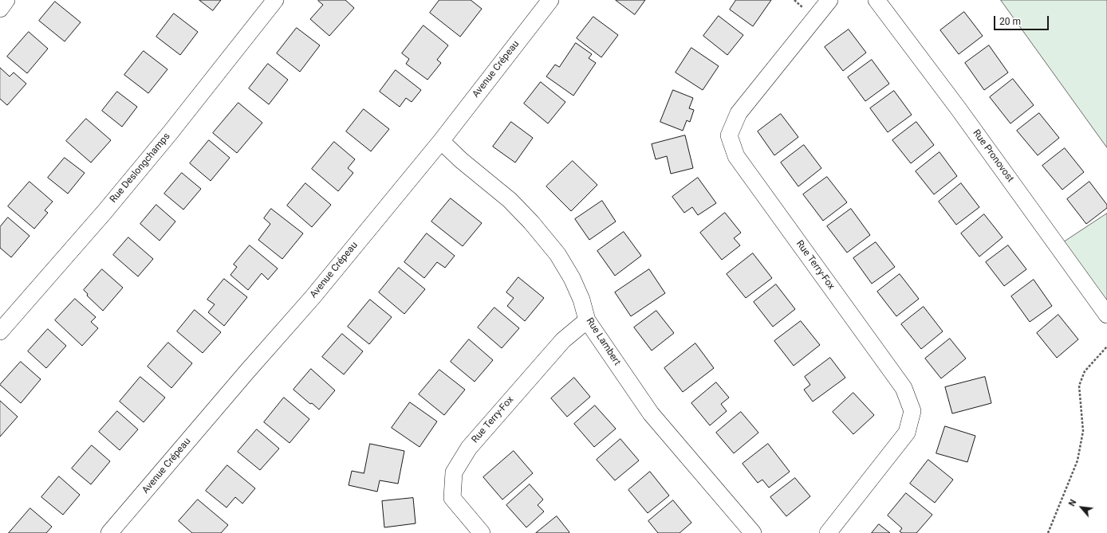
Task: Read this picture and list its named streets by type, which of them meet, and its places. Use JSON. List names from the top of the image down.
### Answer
{
  "streets": {
    "street": [
      "Avenue Crépeau",
      "Rue Pronovost",
      "Rue Deslongchamps",
      "Rue Terry-Fox",
      "Rue Lambert"
    ]
  },
  "crossings": [
    ["Avenue Crépeau", "Rue Lambert"],
    ["Rue Terry-Fox", "Rue Lambert"]
  ],
  "scale_bar": "20 m",
  "north": "top left"
}
